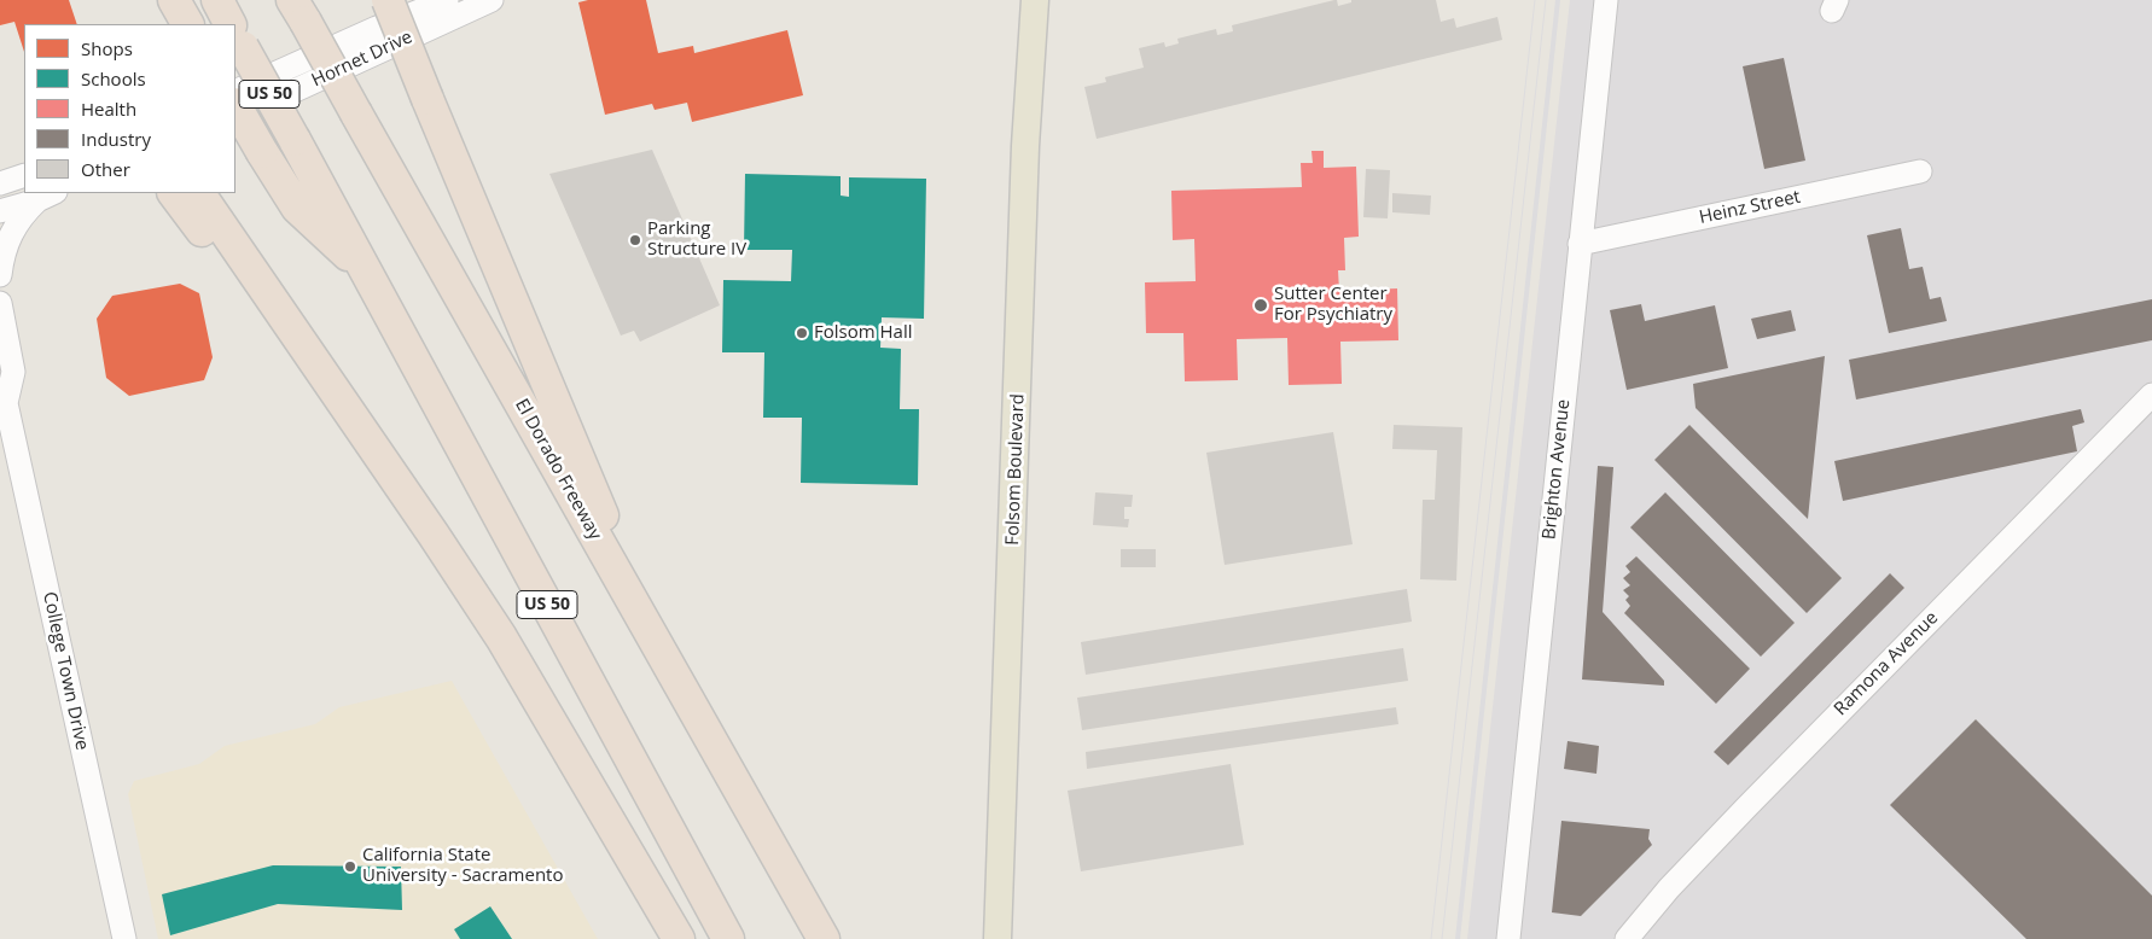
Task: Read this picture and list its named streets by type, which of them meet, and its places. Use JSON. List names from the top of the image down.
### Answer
{
  "streets": {
    "highway": ["US 50", "El Dorado Freeway"],
    "main road": ["Folsom Boulevard"],
    "street": [
      "Hornet Drive",
      "Heinz Street",
      "Brighton Avenue",
      "Ramona Avenue",
      "College Town Drive"
    ]
  },
  "crossings": [
    ["Heinz Street", "Brighton Avenue"]
  ],
  "places": [
    "Parking Structure IV",
    "Sutter Center For Psychiatry",
    "Folsom Hall",
    "California State University - Sacramento"
  ],
  "legend": [
    "Shops",
    "Schools",
    "Health",
    "Industry",
    "Other"
  ]
}
